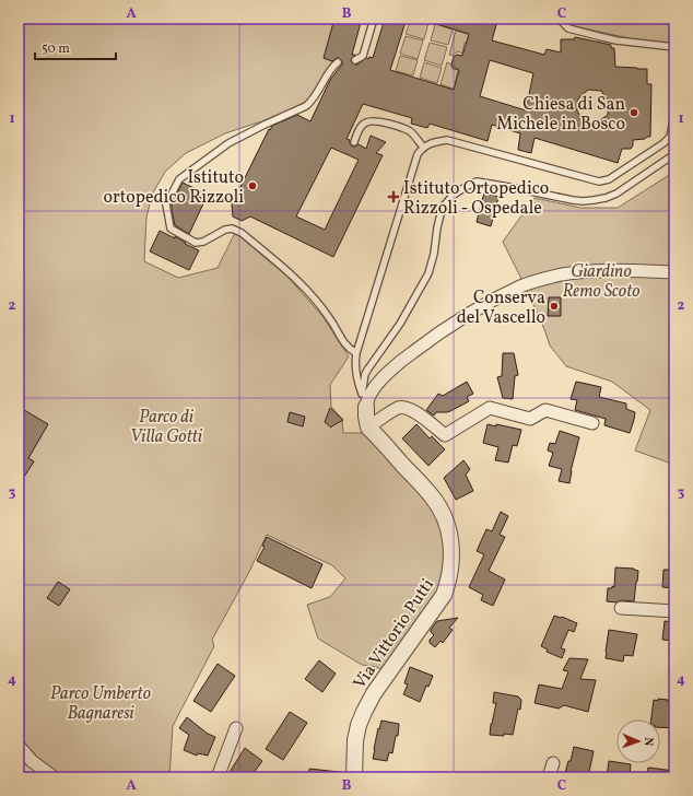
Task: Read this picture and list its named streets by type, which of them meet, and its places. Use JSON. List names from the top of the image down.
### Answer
{
  "streets": {
    "street": ["Via Vittorio Putti"]
  },
  "parks": ["Giardino Remo Scoto", "Parco di Villa Gotti", "Parco Umberto Bagnaresi"],
  "places": {
    "other": ["Chiesa di San Michele in Bosco", "Istituto ortopedico Rizzoli", "Conserva del Vascello"],
    "health": ["Istituto Ortopedico Rizzoli - Ospedale"]
  },
  "scale_bar": "50 m",
  "north": "right",
  "grid": {
    "columns": ["A", "B", "C"],
    "rows": [
      "1",
      "2",
      "3",
      "4"
    ]
  }
}
